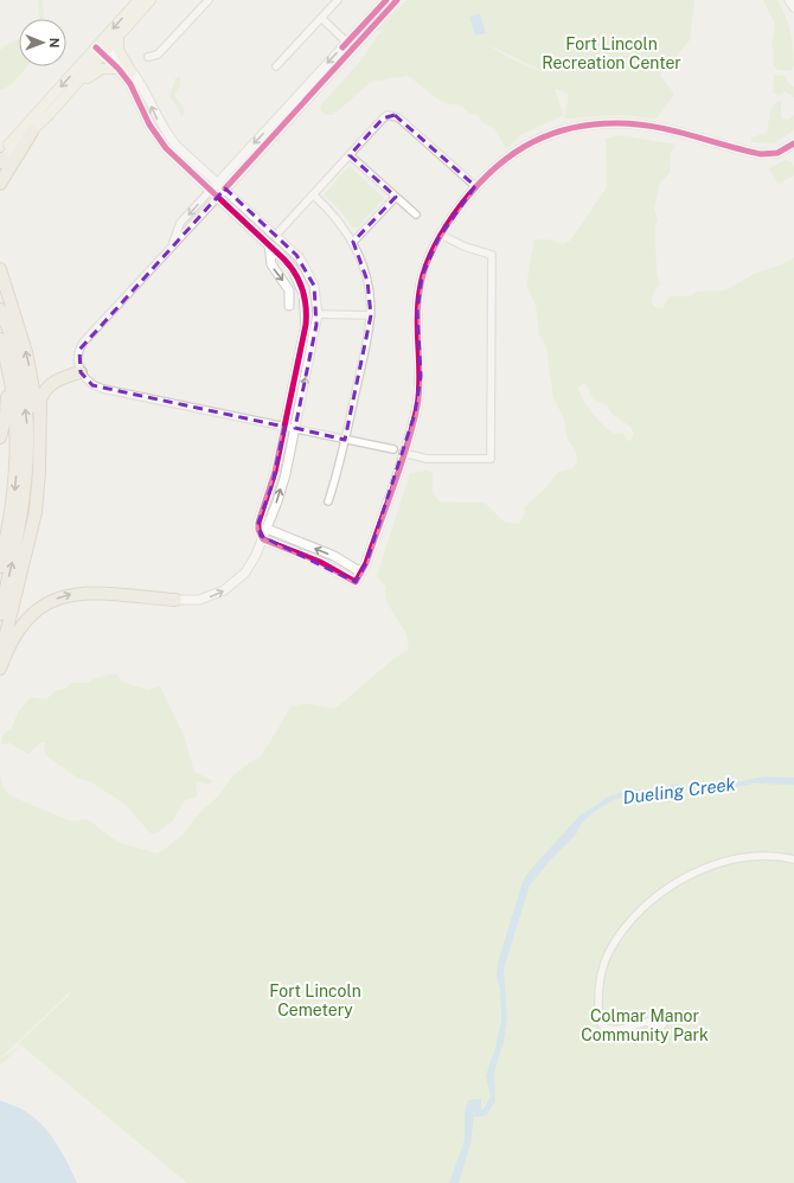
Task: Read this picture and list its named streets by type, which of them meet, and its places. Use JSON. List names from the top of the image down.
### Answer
{
  "water": ["Dueling Creek"],
  "parks": ["Fort Lincoln Recreation Center", "Fort Lincoln Cemetery", "Colmar Manor Community Park"],
  "north": "right"
}
